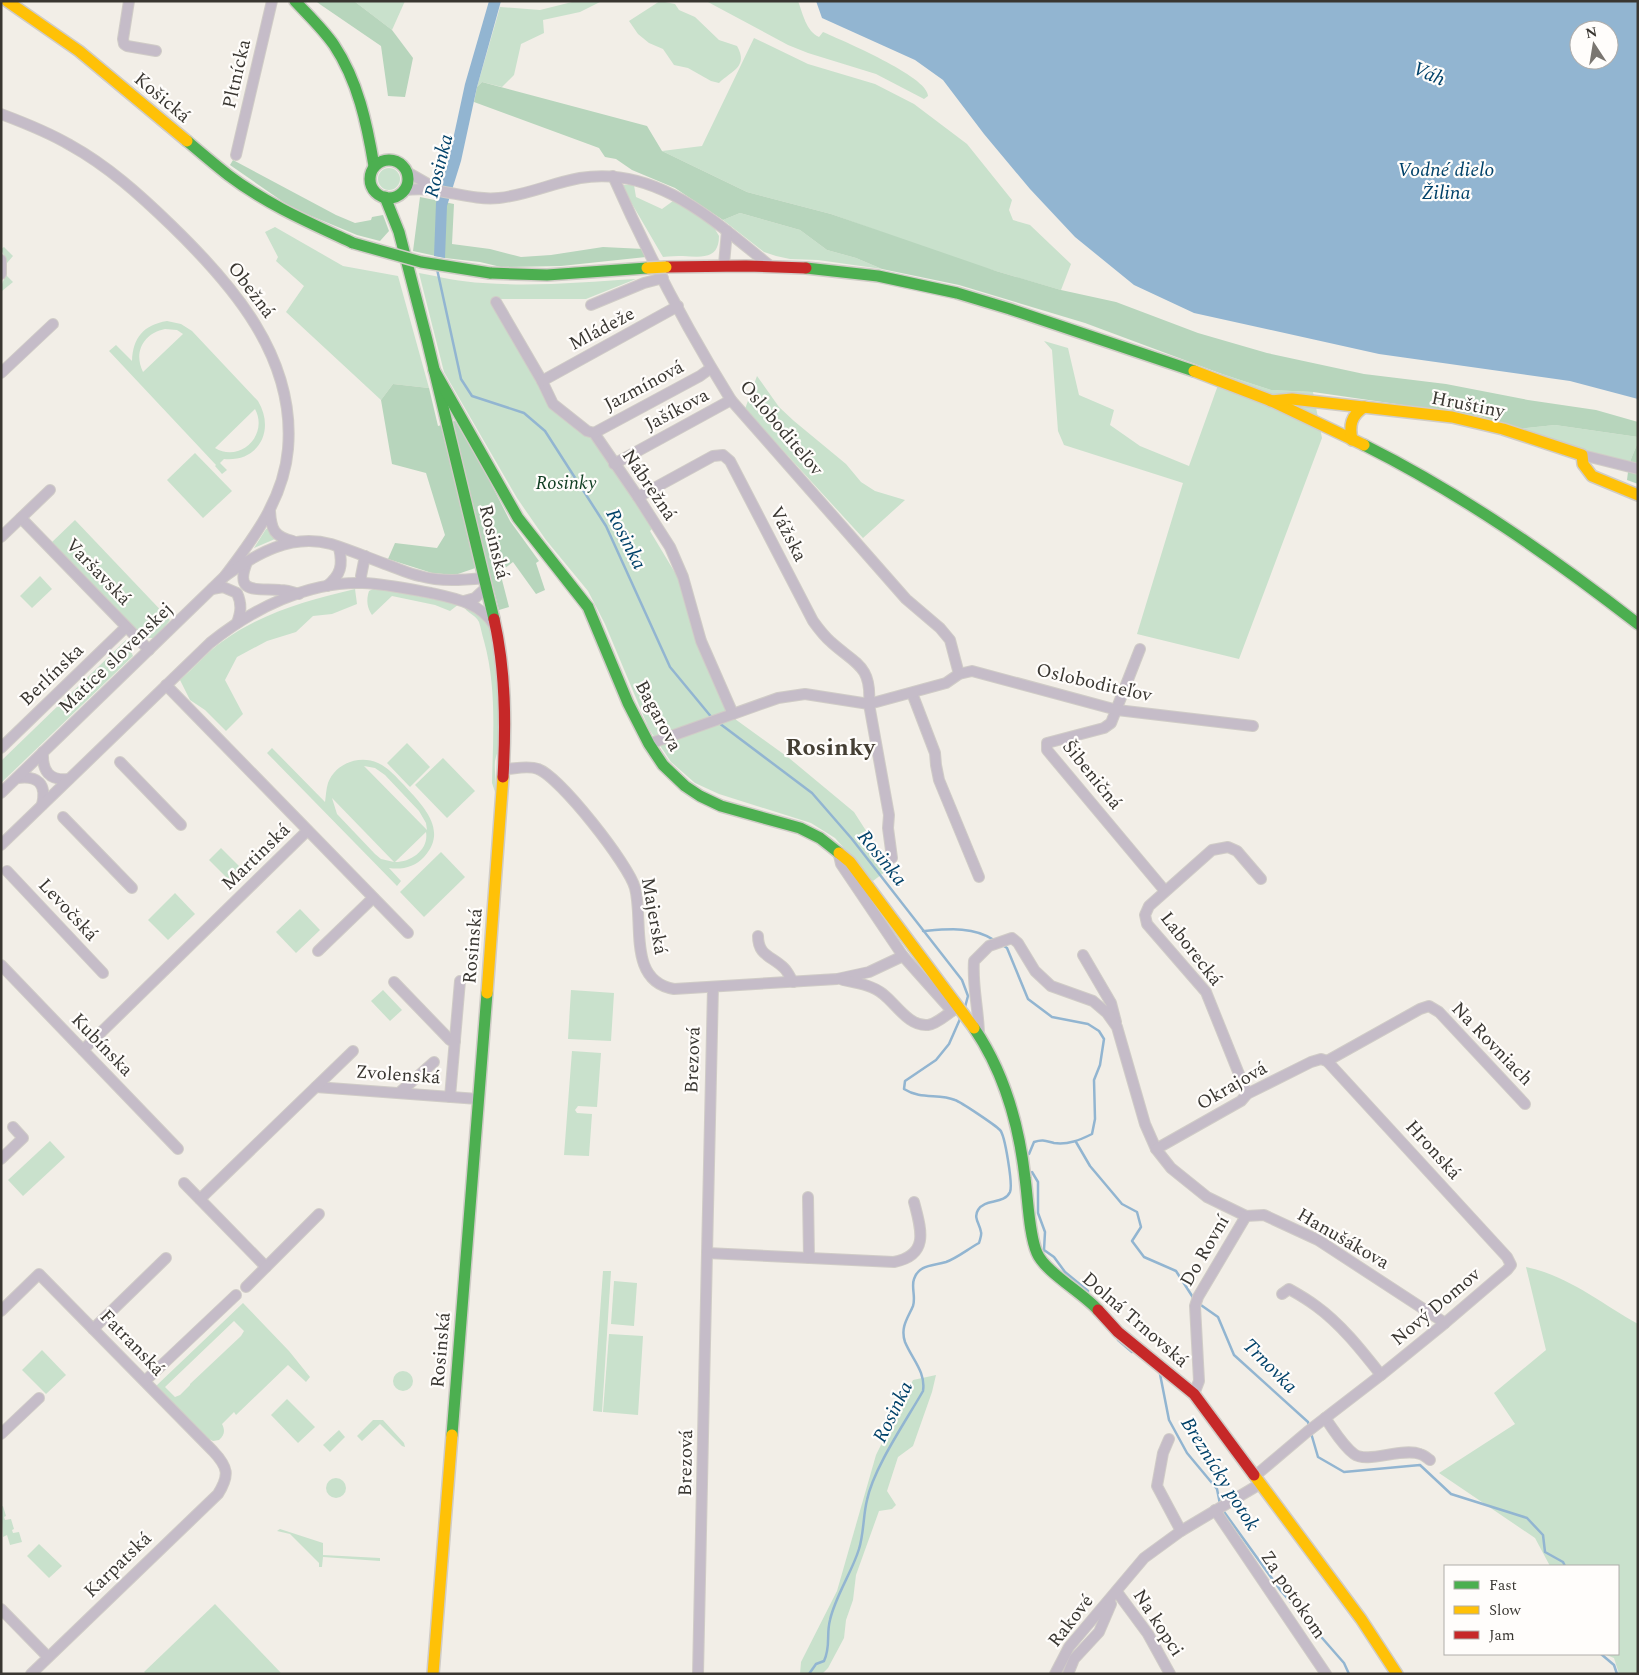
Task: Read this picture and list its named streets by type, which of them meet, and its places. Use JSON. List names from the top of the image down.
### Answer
{
  "streets": {
    "street": [
      "Pltnícka",
      "Košická",
      "Obežná",
      "Mládeže",
      "Jazmínová",
      "Hruštiny",
      "Jašíkova",
      "Osloboditeľov",
      "Nábrežná",
      "Vážska",
      "Rosinská",
      "Varšavská",
      "Matice slovenskej",
      "Berlínska",
      "Bagarova",
      "Šibeničná",
      "Martinská",
      "Levočská",
      "Majerská",
      "Laborecká",
      "Na Rovniach",
      "Kubínska",
      "Brezová",
      "Zvolenská",
      "Okrajová",
      "Hronská",
      "Hanušákova",
      "Do Rovní",
      "Nový Domov",
      "Dolná Trnovská",
      "Fatranská",
      "Karpatská",
      "Za potokom",
      "Rakové",
      "Na kopci"
    ]
  },
  "crossings": [
    ["Košická", "Hruštiny"],
    ["Košická", "Osloboditeľov"],
    ["Obežná", "Matice slovenskej"],
    ["Mládeže", "Osloboditeľov"],
    ["Mládeže", "Nábrežná"],
    ["Jazmínová", "Osloboditeľov"],
    ["Jazmínová", "Nábrežná"],
    ["Jašíkova", "Osloboditeľov"],
    ["Jašíkova", "Nábrežná"],
    ["Osloboditeľov", "Vážska"],
    ["Osloboditeľov", "Šibeničná"],
    ["Nábrežná", "Vážska"],
    ["Rosinská", "Matice slovenskej"],
    ["Rosinská", "Bagarova"],
    ["Rosinská", "Majerská"],
    ["Rosinská", "Zvolenská"],
    ["Varšavská", "Matice slovenskej"],
    ["Varšavská", "Berlínska"],
    ["Bagarova", "Majerská"],
    ["Bagarova", "Dolná Trnovská"],
    ["Šibeničná", "Laborecká"],
    ["Martinská", "Kubínska"],
    ["Majerská", "Brezová"],
    ["Majerská", "Dolná Trnovská"],
    ["Laborecká", "Okrajová"],
    ["Na Rovniach", "Okrajová"],
    ["Na Rovniach", "Hronská"],
    ["Okrajová", "Hronská"],
    ["Okrajová", "Hanušákova"],
    ["Hronská", "Nový Domov"],
    ["Hanušákova", "Do Rovní"],
    ["Hanušákova", "Nový Domov"],
    ["Hanušákova", "Dolná Trnovská"],
    ["Do Rovní", "Dolná Trnovská"],
    ["Nový Domov", "Dolná Trnovská"],
    ["Nový Domov", "Rakové"],
    ["Dolná Trnovská", "Rakové"],
    ["Fatranská", "Karpatská"],
    ["Za potokom", "Rakové"],
    ["Rakové", "Na kopci"]
  ],
  "districts": ["Rosinky"],
  "water": [
    "Váh",
    "Rosinka",
    "Vodné dielo Žilina",
    "Trnovka",
    "Breznícky potok"
  ],
  "parks": ["Rosinky"],
  "legend": ["Fast", "Slow", "Jam"],
  "north": "top"
}
